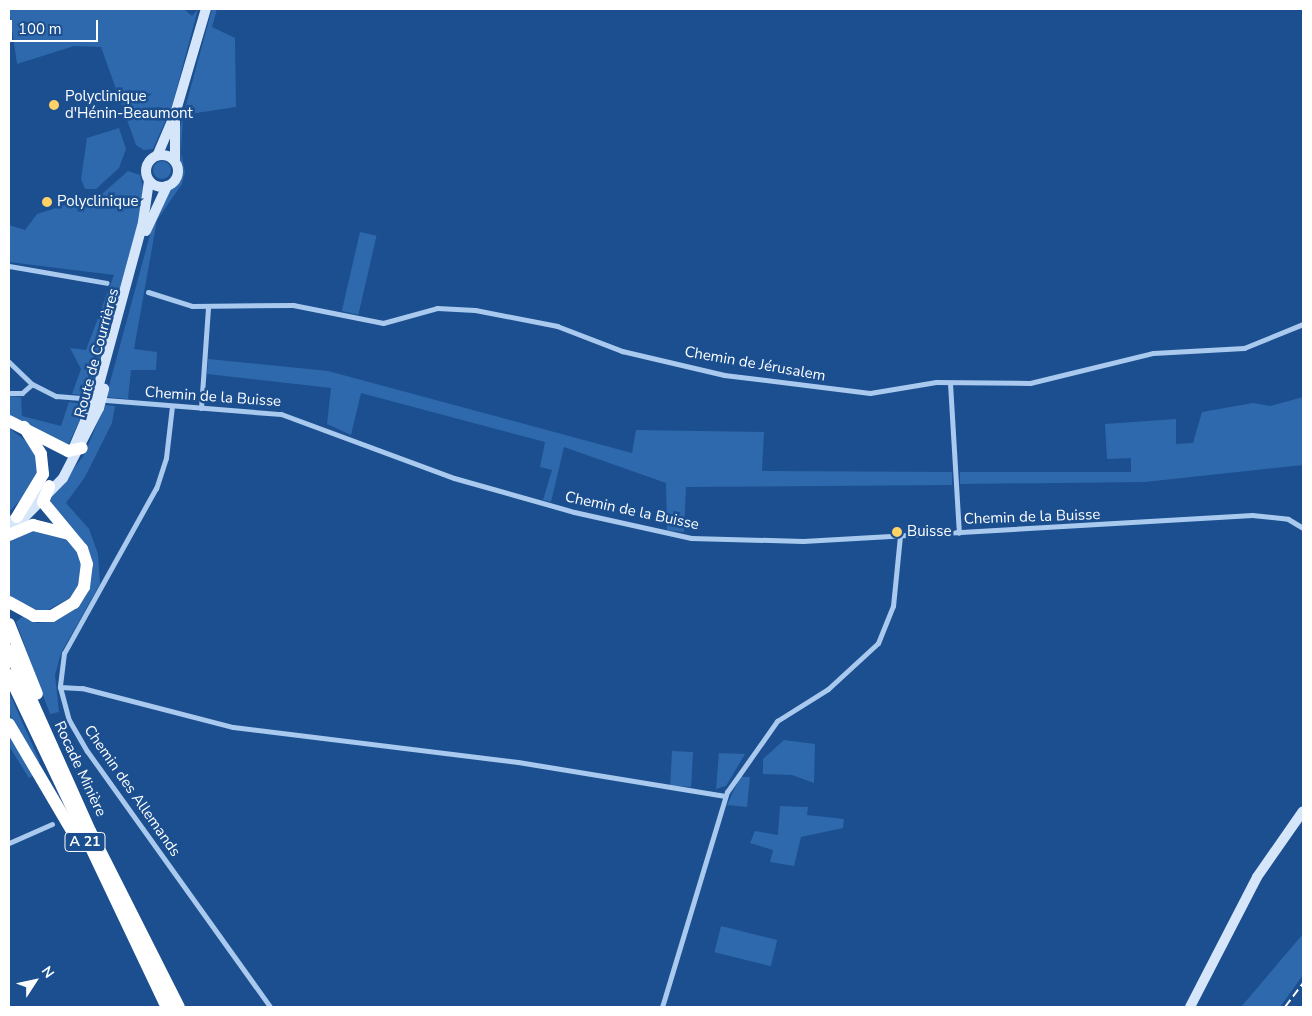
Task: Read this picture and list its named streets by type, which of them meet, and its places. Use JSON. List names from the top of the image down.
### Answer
{
  "streets": {
    "highway": ["Rocade Minière", "A 21"],
    "main road": ["Route de Courrières"],
    "street": ["Chemin de Jérusalem", "Chemin de la Buisse", "Chemin des Allemands"]
  },
  "crossings": [
    ["Chemin de la Buisse", "Chemin des Allemands"]
  ],
  "places": ["Polyclinique d'Hénin-Beaumont", "Polyclinique", "Buisse"],
  "scale_bar": "100 m",
  "north": "top right"
}
